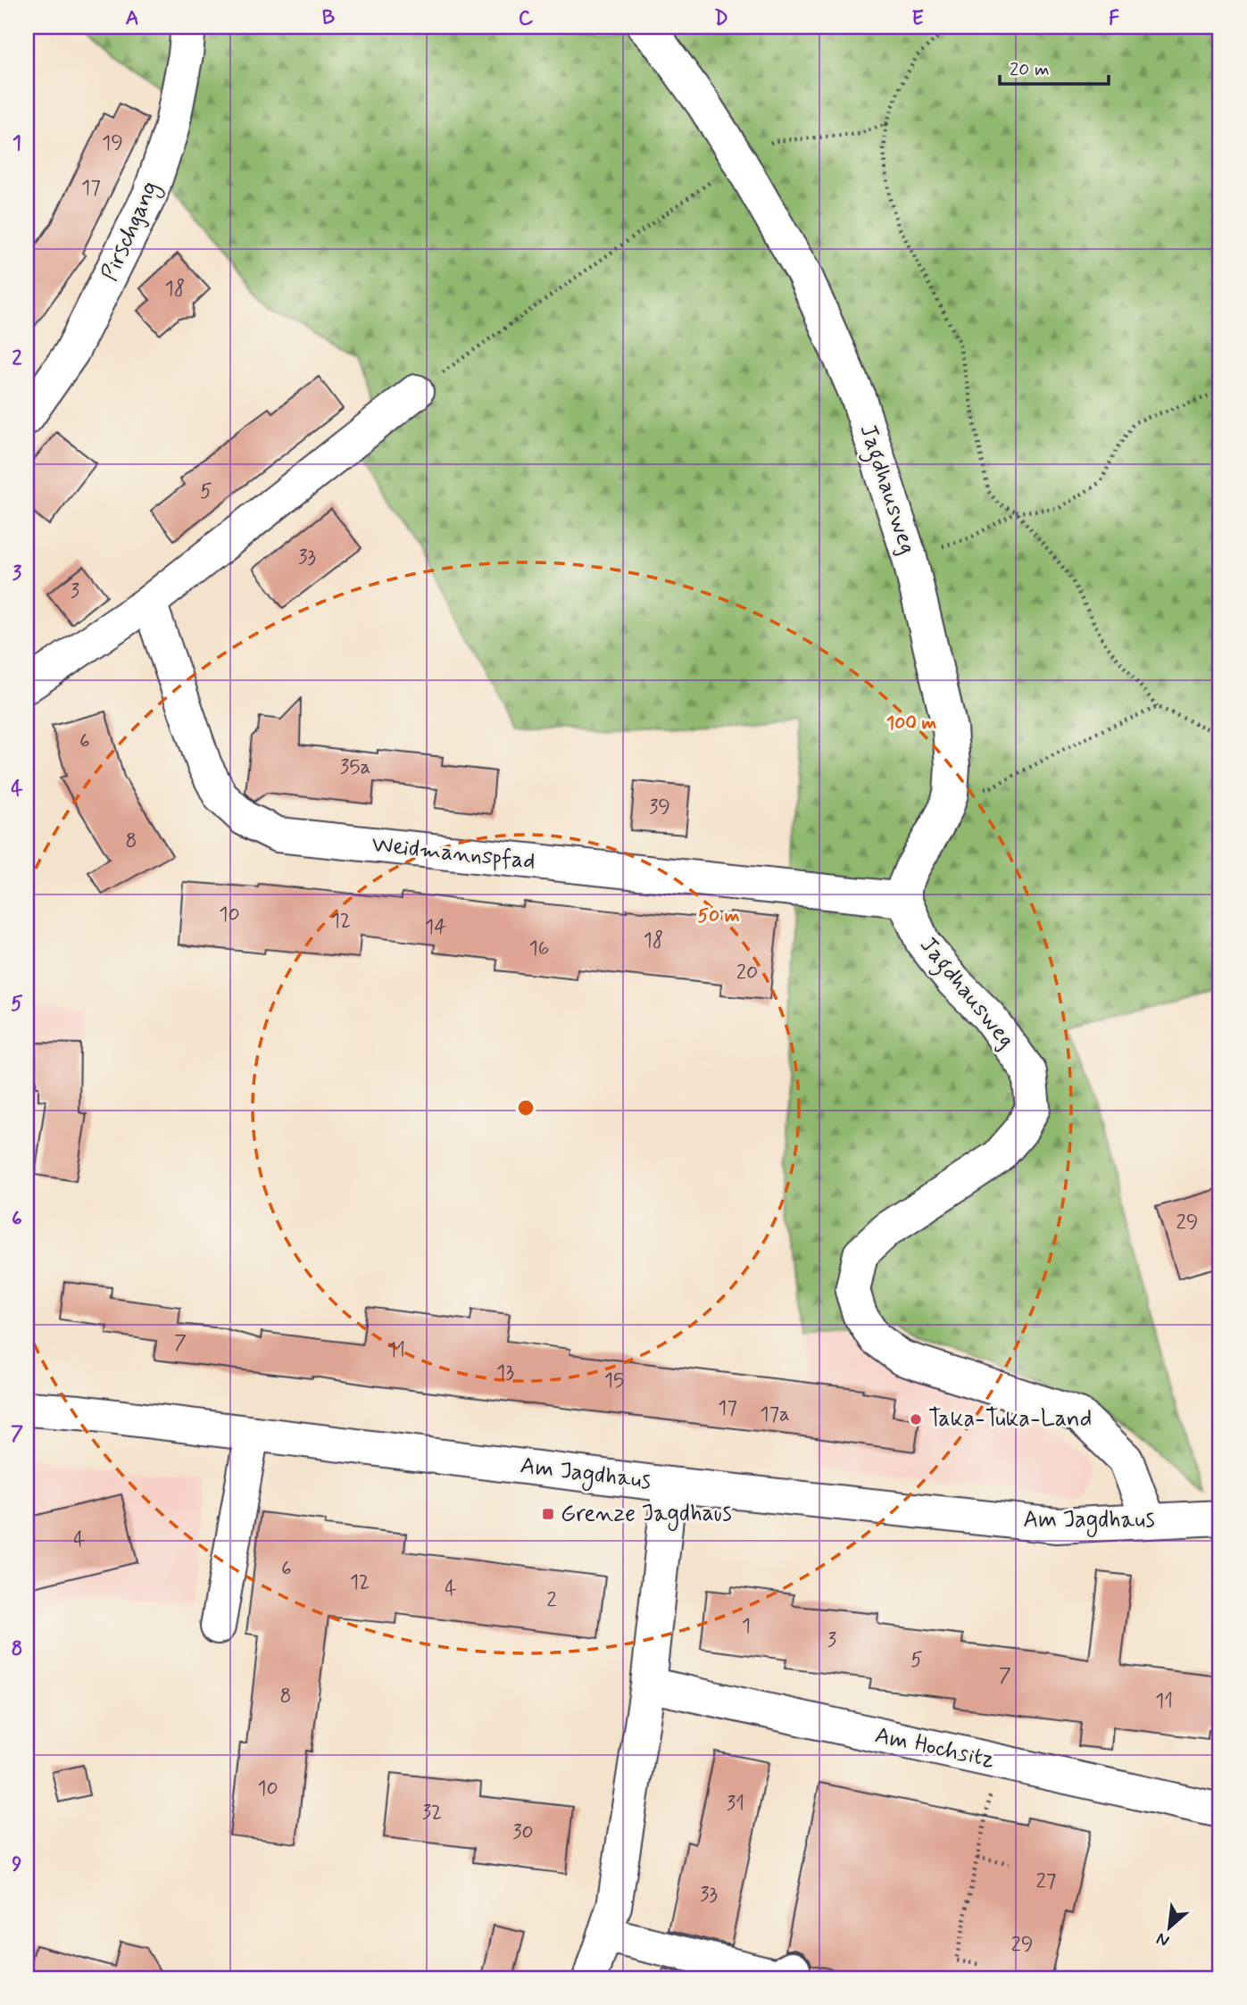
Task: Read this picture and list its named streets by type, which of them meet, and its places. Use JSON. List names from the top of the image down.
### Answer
{
  "streets": {
    "street": [
      "Pirschgang",
      "Jagdhausweg",
      "Weidmannspfad",
      "Am Jagdhaus",
      "Am Hochsitz"
    ]
  },
  "crossings": [
    ["Jagdhausweg", "Weidmannspfad"],
    ["Jagdhausweg", "Am Jagdhaus"]
  ],
  "places": {
    "other": ["Taka-Tuka-Land"],
    "transit": ["Grenze Jagdhaus"]
  },
  "house_numbers": [
    "19",
    "17",
    "18",
    "5",
    "33",
    "3",
    "6",
    "35a",
    "39",
    "8",
    "10",
    "12",
    "14",
    "18",
    "16",
    "20",
    "29",
    "7",
    "11",
    "13",
    "15",
    "17",
    "17a",
    "4",
    "6",
    "12",
    "4",
    "2",
    "1",
    "3",
    "5",
    "7",
    "8",
    "11",
    "10",
    "31",
    "32",
    "30",
    "27",
    "33",
    "29"
  ],
  "scale_bar": "20 m",
  "north": "bottom left",
  "grid": {
    "columns": [
      "A",
      "B",
      "C",
      "D",
      "E",
      "F"
    ],
    "rows": [
      "1",
      "2",
      "3",
      "4",
      "5",
      "6",
      "7",
      "8",
      "9"
    ]
  },
  "rings": ["100 m", "50 m"]
}
